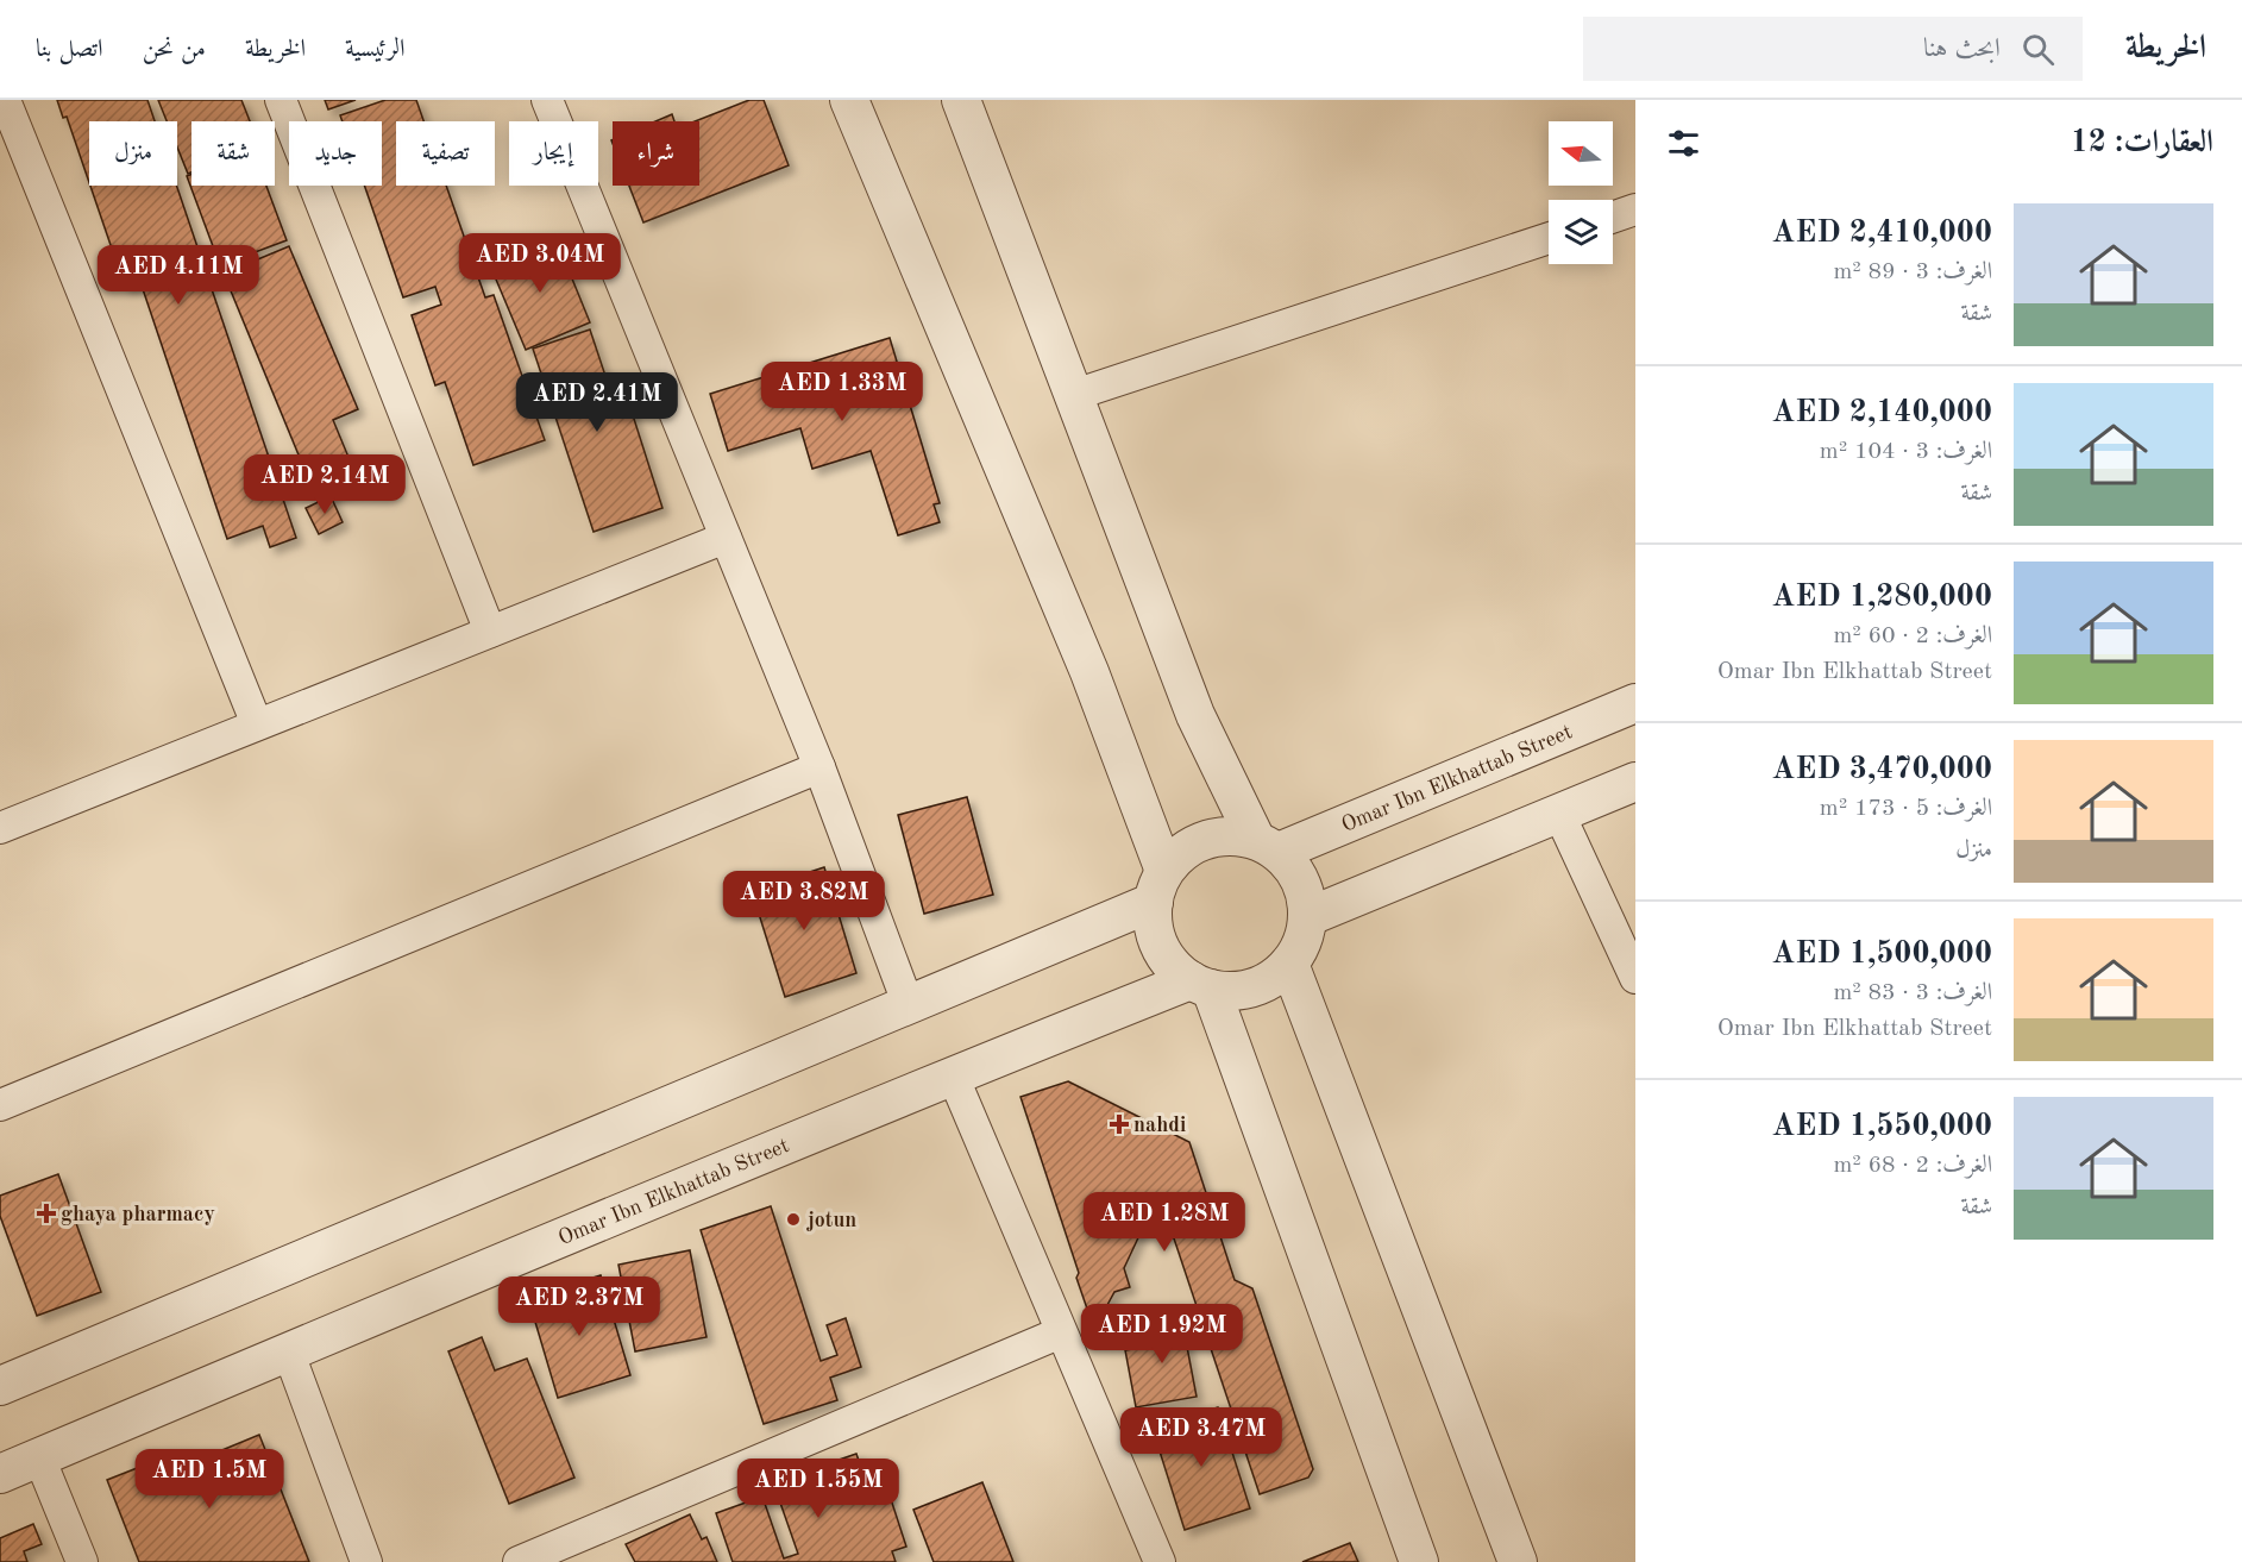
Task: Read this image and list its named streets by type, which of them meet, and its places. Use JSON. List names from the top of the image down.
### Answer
{
  "streets": {
    "street": ["Omar Ibn Elkhattab Street"]
  },
  "places": {
    "health": ["nahdi", "ghaya pharmacy"],
    "other": ["jotun"]
  },
  "north": "left",
  "page": {
    "header": "الخريطة",
    "search": "ابحث هنا",
    "nav": [
      "الرئيسية",
      "الخريطة",
      "من نحن",
      "اتصل بنا"
    ],
    "heading": "العقارات: 12",
    "chip": [
      "شراء",
      "إيجار",
      "تصفية",
      "جديد",
      "شقة",
      "منزل"
    ],
    "list": [
      {
        "name": "AED 2,410,000",
        "note": "الغرف: 3 · 89 m² · شقة"
      },
      {
        "name": "AED 2,140,000",
        "note": "الغرف: 3 · 104 m² · شقة"
      },
      {
        "name": "AED 1,280,000",
        "note": "الغرف: 2 · 60 m² · Omar Ibn Elkhattab Street"
      },
      {
        "name": "AED 3,470,000",
        "note": "الغرف: 5 · 173 m² · منزل"
      },
      {
        "name": "AED 1,500,000",
        "note": "الغرف: 3 · 83 m² · Omar Ibn Elkhattab Street"
      },
      {
        "name": "AED 1,550,000",
        "note": "الغرف: 2 · 68 m² · شقة"
      }
    ],
    "price": [
      "AED 3.04M",
      "AED 4.11M",
      "AED 1.33M",
      "AED 2.41M",
      "AED 2.14M",
      "AED 3.82M",
      "AED 1.28M",
      "AED 2.37M",
      "AED 1.92M",
      "AED 3.47M",
      "AED 1.5M",
      "AED 1.55M"
    ]
  }
}
